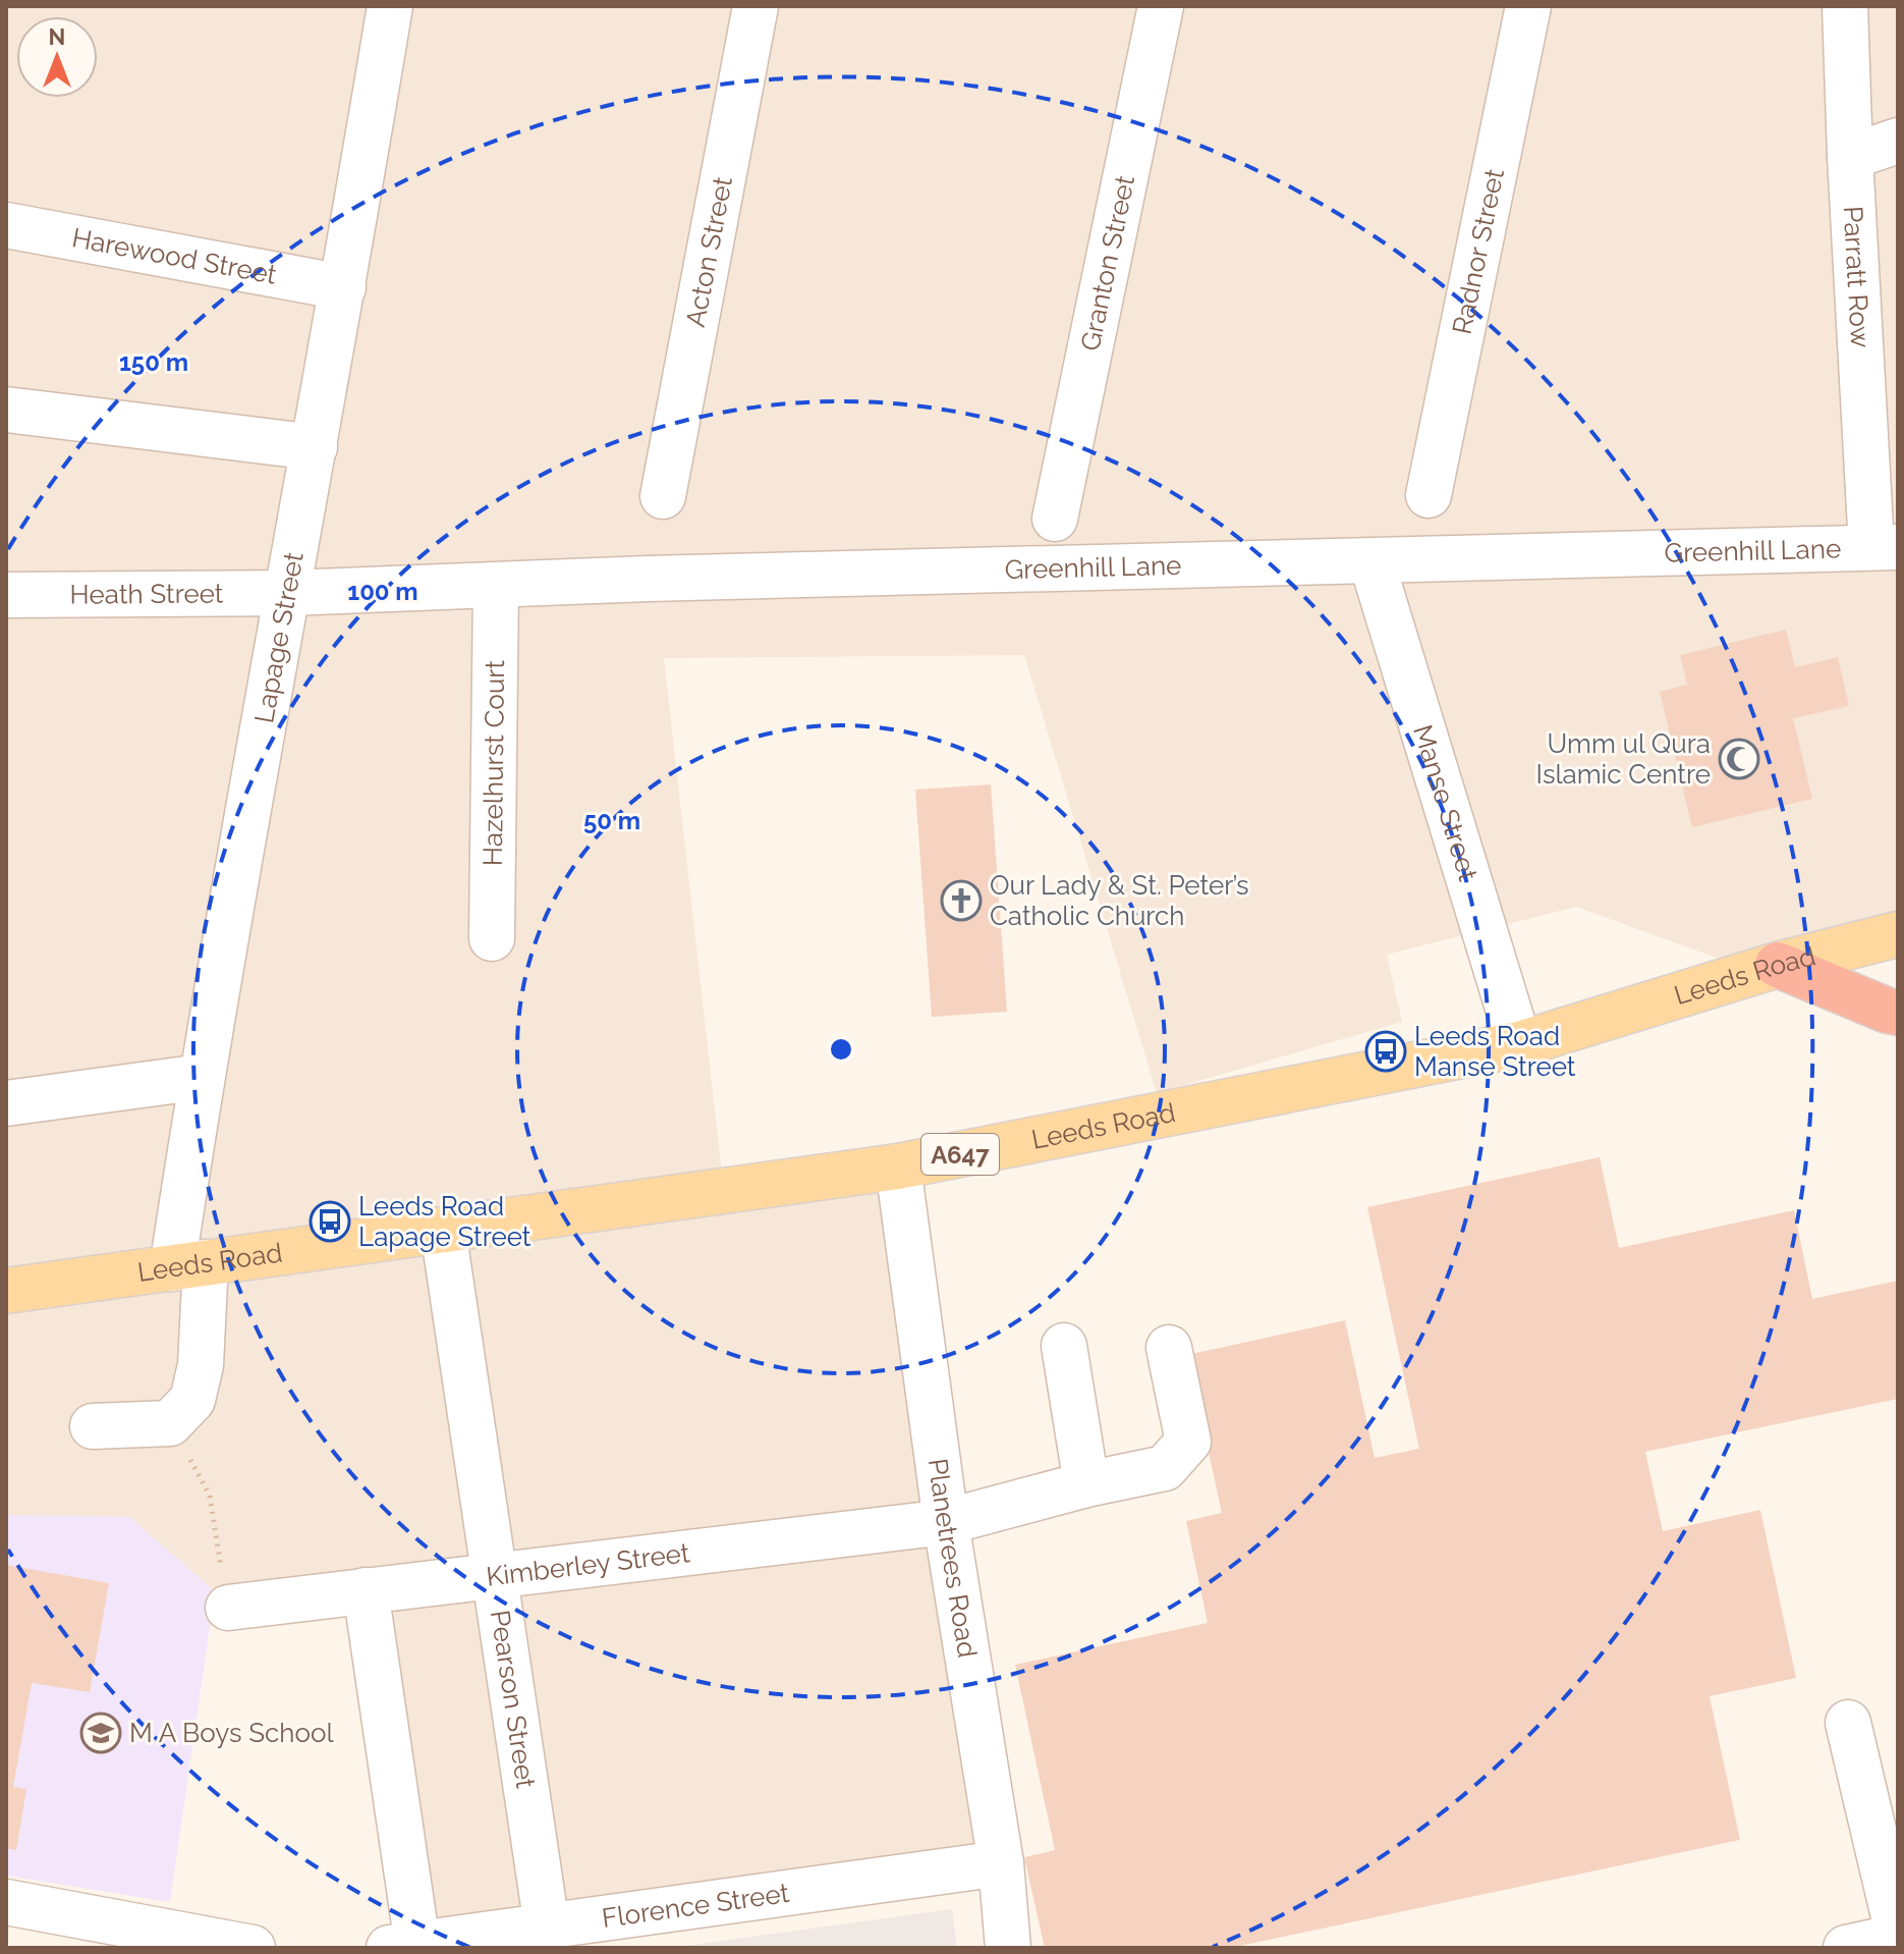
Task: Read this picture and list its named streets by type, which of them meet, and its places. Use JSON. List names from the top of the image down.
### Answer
{
  "streets": {
    "main road": ["Leeds Road", "A647"],
    "street": [
      "Acton Street",
      "Radnor Street",
      "Harewood Street",
      "Granton Street",
      "Parratt Row",
      "Greenhill Lane",
      "Heath Street",
      "Lapage Street",
      "Hazelhurst Court",
      "Manse Street",
      "Planetrees Road",
      "Kimberley Street",
      "Pearson Street",
      "Florence Street"
    ]
  },
  "crossings": [
    ["Harewood Street", "Lapage Street"],
    ["Parratt Row", "Greenhill Lane"],
    ["Greenhill Lane", "Heath Street"],
    ["Greenhill Lane", "Lapage Street"],
    ["Greenhill Lane", "Hazelhurst Court"],
    ["Greenhill Lane", "Manse Street"],
    ["Heath Street", "Lapage Street"],
    ["Lapage Street", "Leeds Road"],
    ["Manse Street", "Leeds Road"],
    ["Leeds Road", "Planetrees Road"],
    ["Leeds Road", "Pearson Street"],
    ["Planetrees Road", "Kimberley Street"],
    ["Planetrees Road", "Florence Street"],
    ["Kimberley Street", "Pearson Street"],
    ["Pearson Street", "Florence Street"]
  ],
  "places": {
    "mosque": ["Umm ul Qura Islamic Centre"],
    "church": ["Our Lady & St. Peter’s Catholic Church"],
    "bus stop": ["Leeds Road Manse Street", "Leeds Road Lapage Street"],
    "school or university": ["M A Boys School"]
  },
  "north": "top",
  "rings": ["150 m", "100 m", "50 m"]
}
